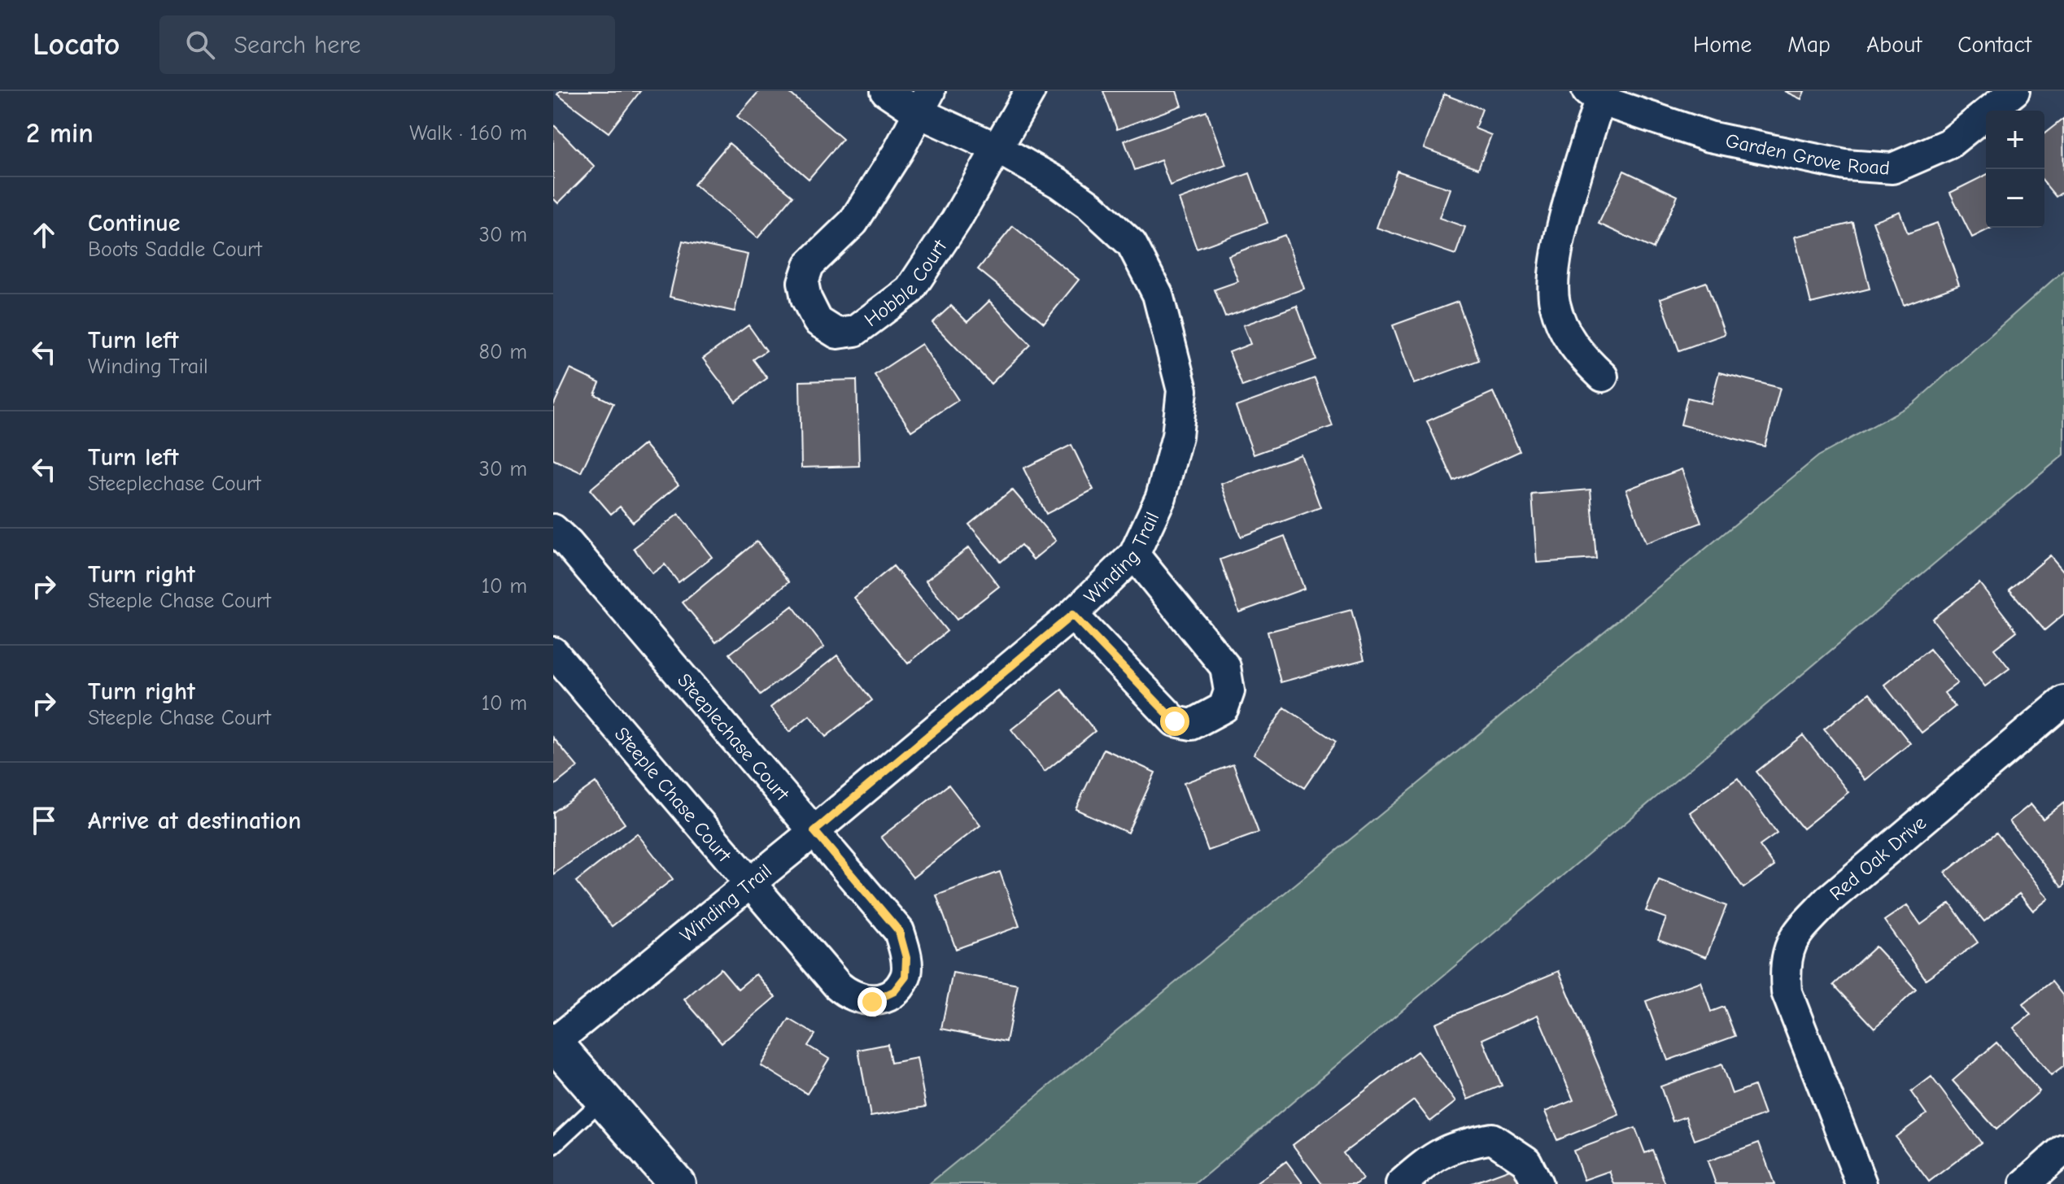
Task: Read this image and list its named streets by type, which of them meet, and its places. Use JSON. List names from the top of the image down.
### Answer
{
  "streets": {
    "street": [
      "Garden Grove Road",
      "Hobble Court",
      "Winding Trail",
      "Steeplechase Court",
      "Steeple Chase Court",
      "Red Oak Drive"
    ]
  },
  "crossings": [
    ["Hobble Court", "Winding Trail"],
    ["Winding Trail", "Steeplechase Court"],
    ["Winding Trail", "Steeple Chase Court"],
    ["Steeplechase Court", "Steeple Chase Court"]
  ],
  "page": {
    "header": "Locato",
    "search": "Search here",
    "nav": [
      "Home",
      "Map",
      "About",
      "Contact"
    ],
    "heading": ["2 min", "Walk · 160 m"],
    "map_buttons": ["+", "−"],
    "list": [
      ["Continue", "Boots Saddle Court", "30 m"],
      ["Turn left", "Winding Trail", "80 m"],
      ["Turn left", "Steeplechase Court", "30 m"],
      ["Turn right", "Steeple Chase Court", "10 m"],
      ["Turn right", "Steeple Chase Court", "10 m"],
      "Arrive at destination"
    ]
  }
}
